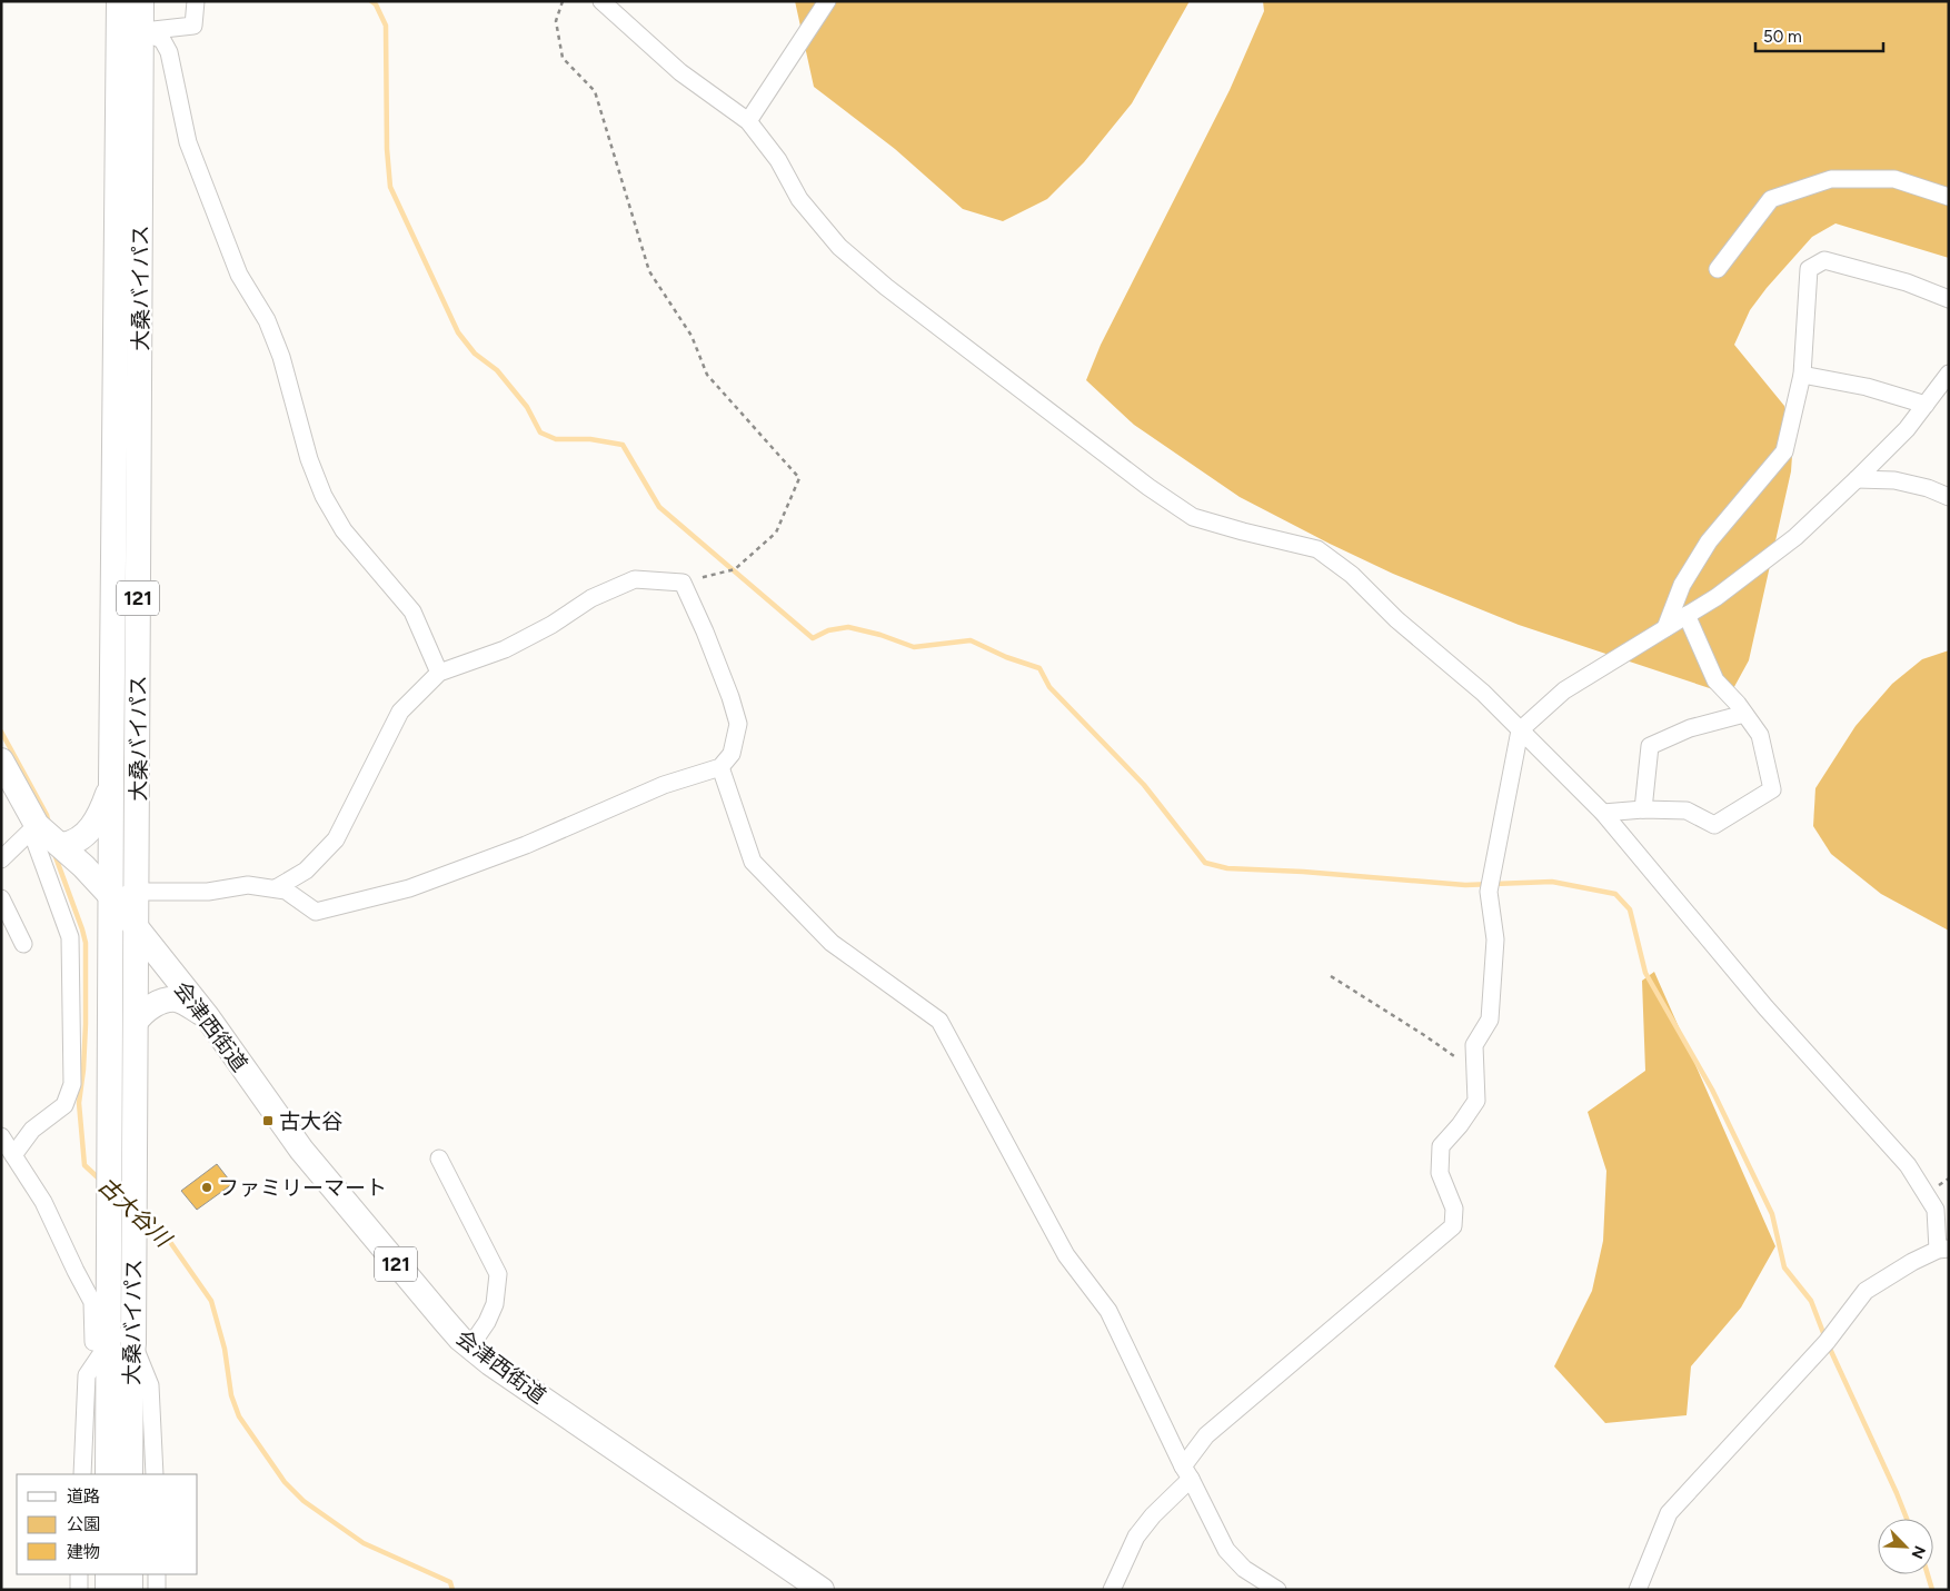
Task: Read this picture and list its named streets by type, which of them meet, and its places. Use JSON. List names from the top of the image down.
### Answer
{
  "streets": {
    "highway": ["大桑バイパス", "121", "会津西街道"]
  },
  "crossings": [
    ["大桑バイパス", "会津西街道"]
  ],
  "water": ["古大谷川"],
  "places": {
    "transit": ["古大谷"],
    "other": ["ファミリーマート"]
  },
  "legend": ["道路", "公園", "建物"],
  "scale_bar": "50 m",
  "north": "bottom right"
}
